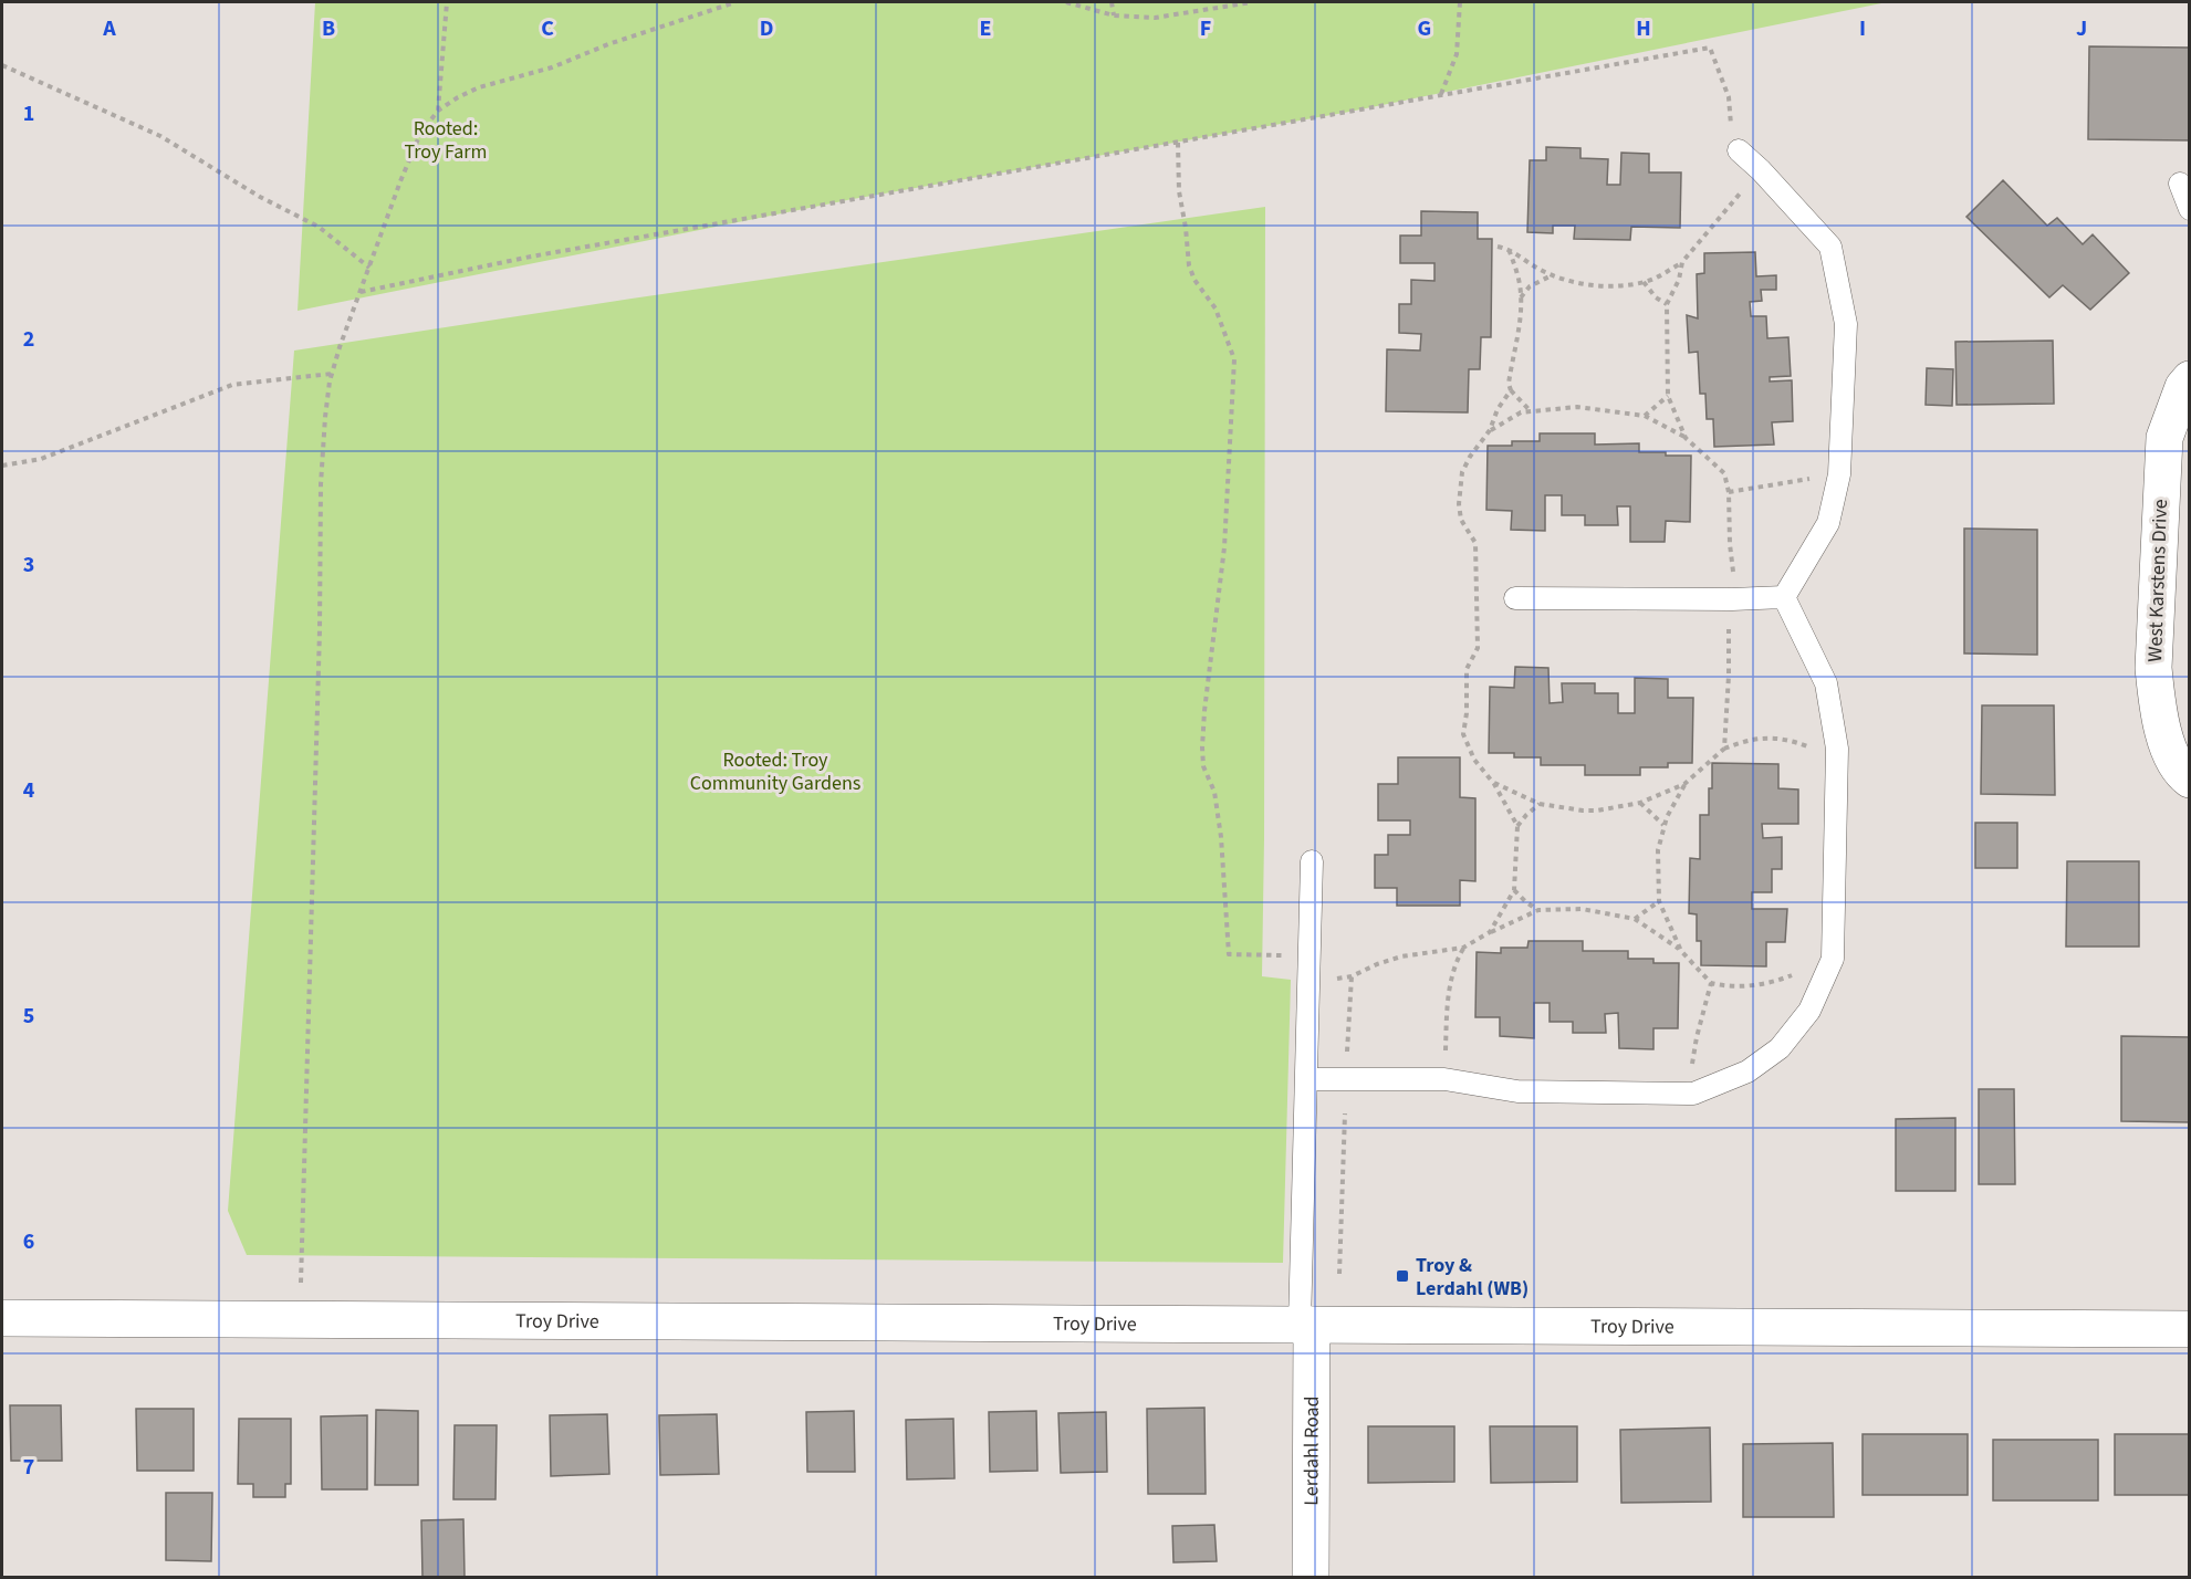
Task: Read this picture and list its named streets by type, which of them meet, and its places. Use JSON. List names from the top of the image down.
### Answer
{
  "streets": {
    "street": ["West Karstens Drive", "Troy Drive", "Lerdahl Road"]
  },
  "crossings": [
    ["Troy Drive", "Lerdahl Road"]
  ],
  "parks": ["Rooted: Troy Farm", "Rooted: Troy Community Gardens"],
  "places": {
    "transit": ["Troy & Lerdahl (WB)"]
  },
  "grid": {
    "columns": [
      "A",
      "B",
      "C",
      "D",
      "E",
      "F",
      "G",
      "H",
      "I",
      "J"
    ],
    "rows": [
      "1",
      "2",
      "3",
      "4",
      "5",
      "6",
      "7"
    ]
  }
}
